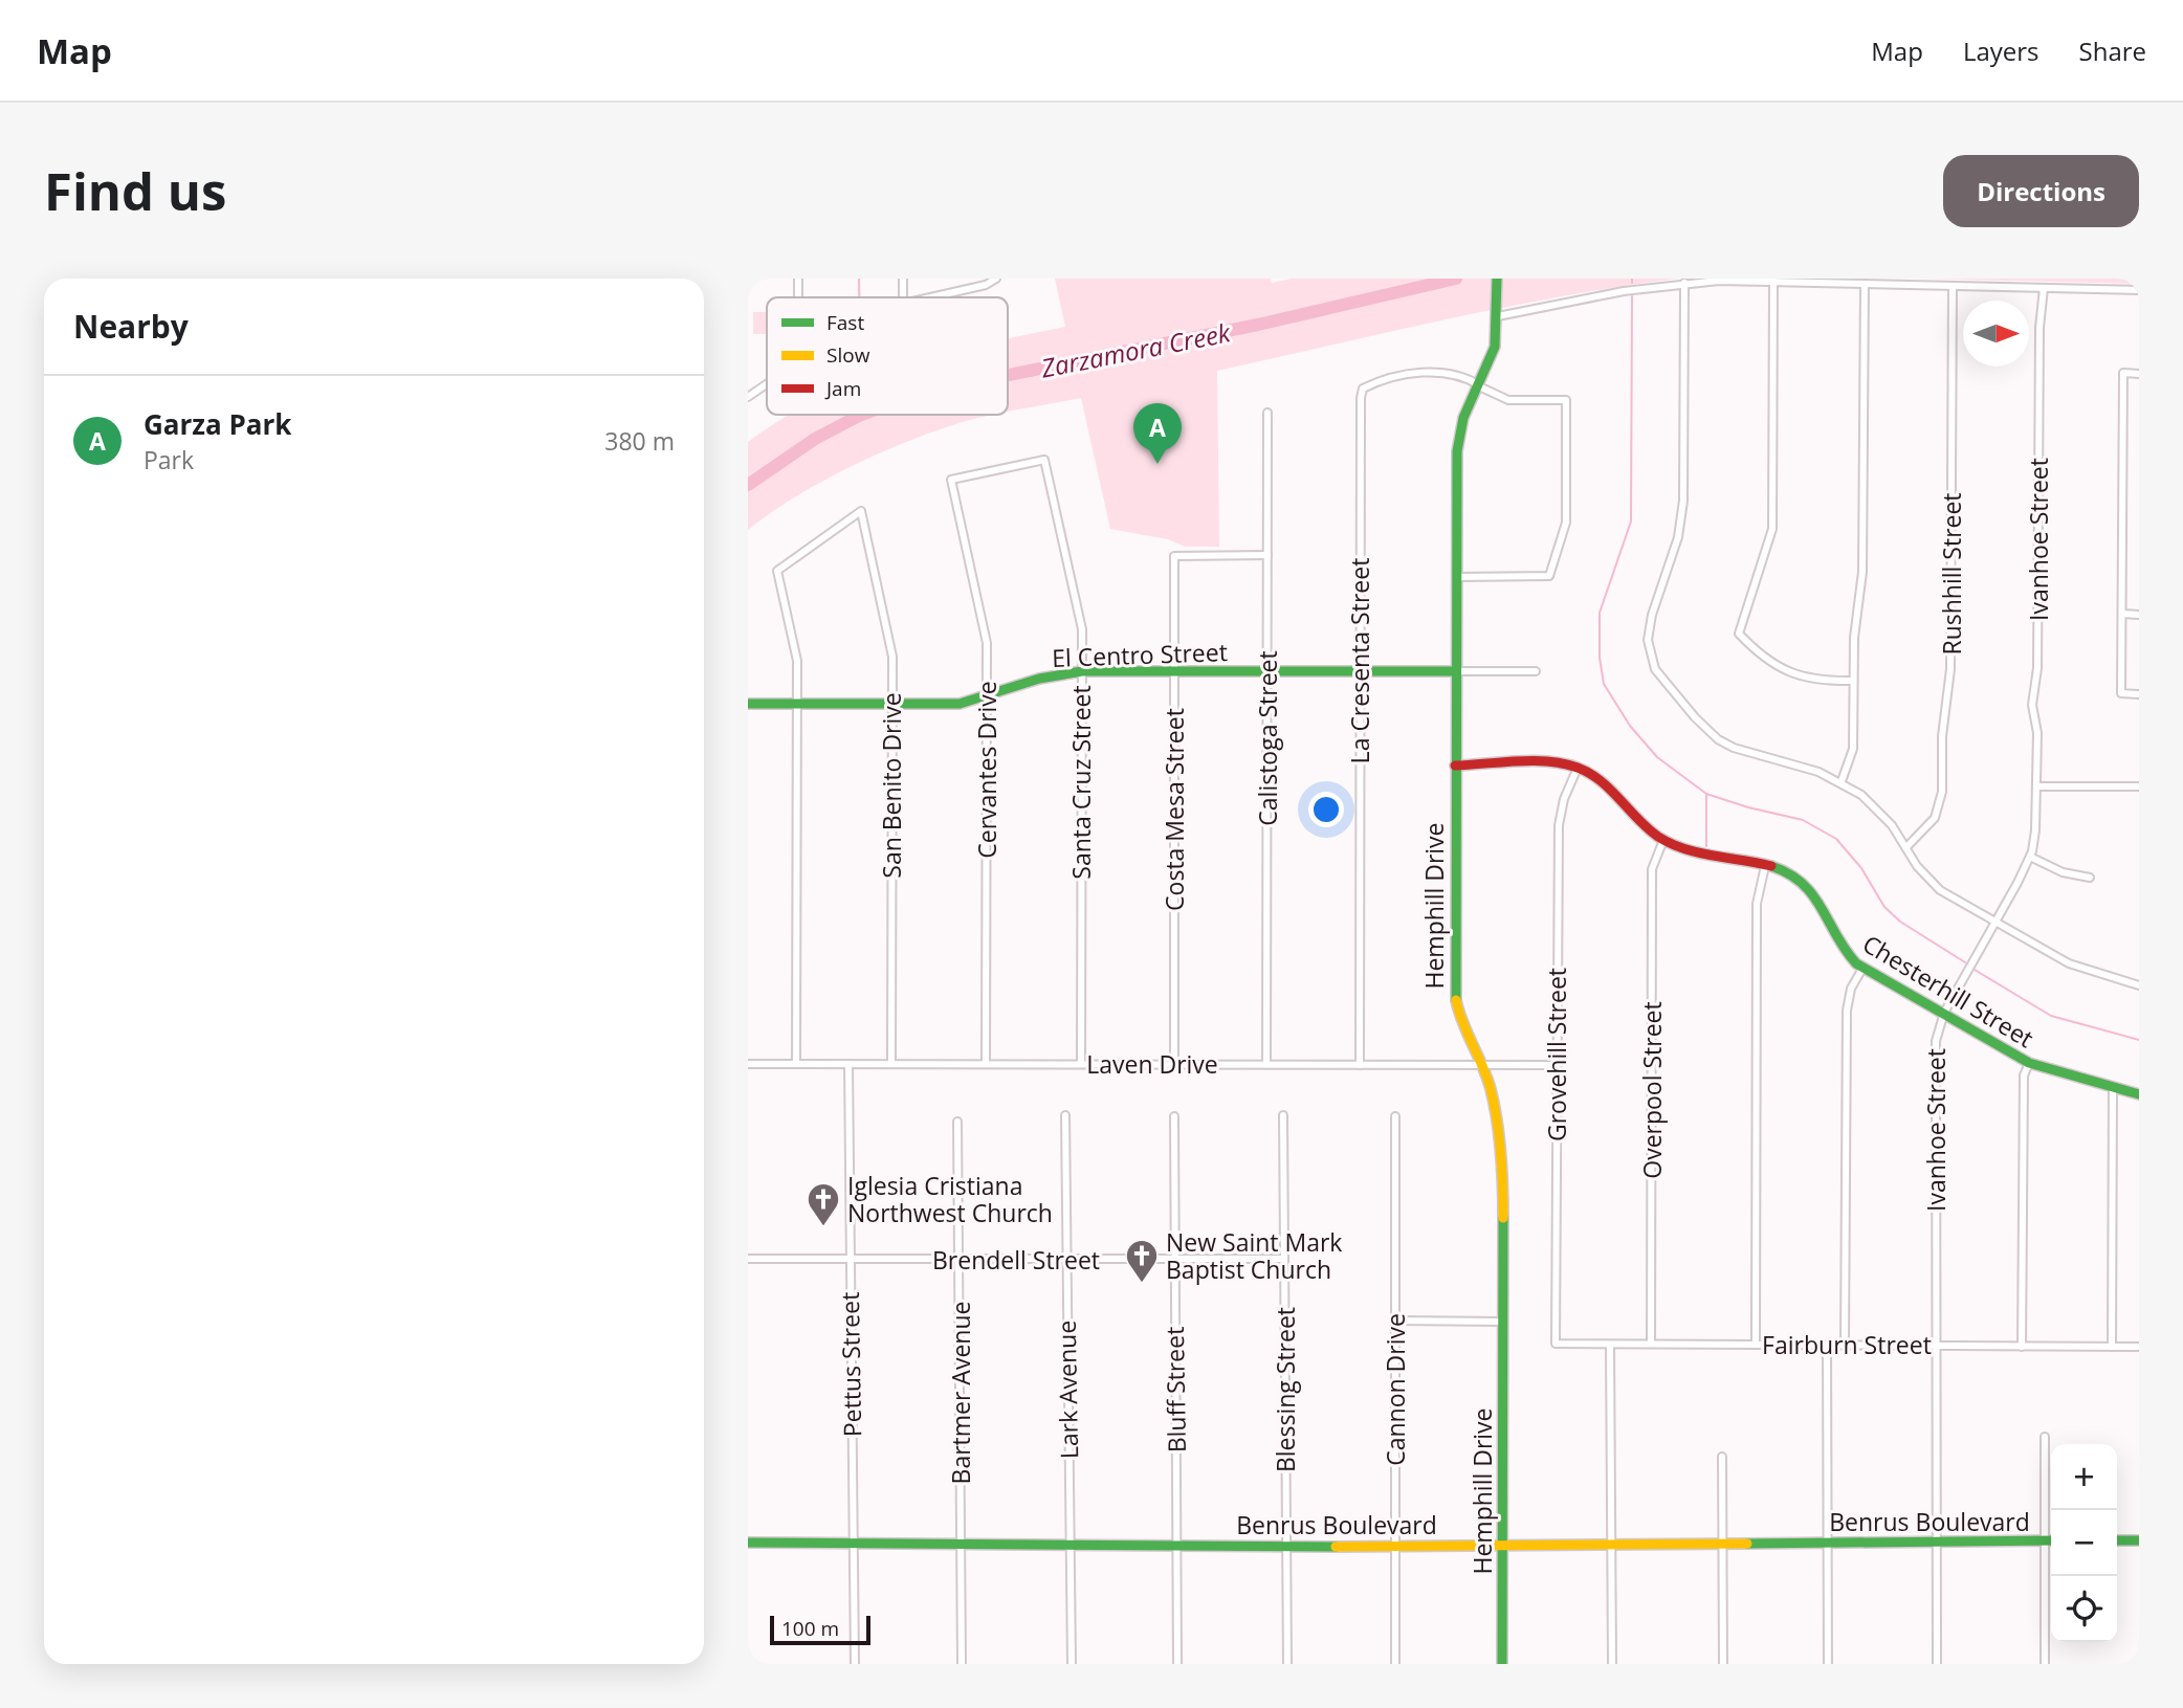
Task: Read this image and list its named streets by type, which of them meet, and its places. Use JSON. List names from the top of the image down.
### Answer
{
  "streets": {
    "street": [
      "Ivanhoe Street",
      "Rushhill Street",
      "El Centro Street",
      "La Cresenta Street",
      "Calistoga Street",
      "Cervantes Drive",
      "Santa Cruz Street",
      "San Benito Drive",
      "Costa Mesa Street",
      "Hemphill Drive",
      "Chesterhill Street",
      "Grovehill Street",
      "Laven Drive",
      "Overpool Street",
      "Brendell Street",
      "Fairburn Street",
      "Pettus Street",
      "Lark Avenue",
      "Bluff Street",
      "Blessing Street",
      "Cannon Drive",
      "Bartmer Avenue",
      "Benrus Boulevard"
    ]
  },
  "crossings": [
    ["Ivanhoe Street", "Chesterhill Street"],
    ["Ivanhoe Street", "Fairburn Street"],
    ["Ivanhoe Street", "Benrus Boulevard"],
    ["El Centro Street", "La Cresenta Street"],
    ["El Centro Street", "Calistoga Street"],
    ["El Centro Street", "Cervantes Drive"],
    ["El Centro Street", "Santa Cruz Street"],
    ["El Centro Street", "San Benito Drive"],
    ["El Centro Street", "Costa Mesa Street"],
    ["El Centro Street", "Hemphill Drive"],
    ["La Cresenta Street", "Hemphill Drive"],
    ["La Cresenta Street", "Laven Drive"],
    ["Calistoga Street", "Costa Mesa Street"],
    ["Calistoga Street", "Laven Drive"],
    ["Cervantes Drive", "Santa Cruz Street"],
    ["Cervantes Drive", "Laven Drive"],
    ["Santa Cruz Street", "Laven Drive"],
    ["San Benito Drive", "Laven Drive"],
    ["Costa Mesa Street", "Laven Drive"],
    ["Hemphill Drive", "Laven Drive"],
    ["Hemphill Drive", "Benrus Boulevard"],
    ["Chesterhill Street", "Grovehill Street"],
    ["Chesterhill Street", "Overpool Street"],
    ["Grovehill Street", "Laven Drive"],
    ["Grovehill Street", "Fairburn Street"],
    ["Laven Drive", "Pettus Street"],
    ["Overpool Street", "Fairburn Street"],
    ["Brendell Street", "Pettus Street"],
    ["Brendell Street", "Lark Avenue"],
    ["Brendell Street", "Bluff Street"],
    ["Brendell Street", "Blessing Street"],
    ["Brendell Street", "Bartmer Avenue"],
    ["Pettus Street", "Benrus Boulevard"],
    ["Lark Avenue", "Benrus Boulevard"],
    ["Bluff Street", "Benrus Boulevard"],
    ["Blessing Street", "Benrus Boulevard"],
    ["Cannon Drive", "Benrus Boulevard"],
    ["Bartmer Avenue", "Benrus Boulevard"]
  ],
  "water": ["Zarzamora Creek"],
  "places": {
    "church": ["Iglesia Cristiana Northwest Church", "New Saint Mark Baptist Church"]
  },
  "legend": ["Fast", "Slow", "Jam"],
  "scale_bar": "100 m",
  "north": "right",
  "page": {
    "header": "Map",
    "nav": ["Map", "Layers", "Share"],
    "buttons": "Directions",
    "title": "Find us",
    "heading": "Nearby",
    "list": [
      {
        "mark": "A",
        "name": "Garza Park",
        "note": "Park",
        "value": "380 m"
      }
    ],
    "pins": "A",
    "map_buttons": ["+", "−"],
    "scale": "100 m"
  }
}
